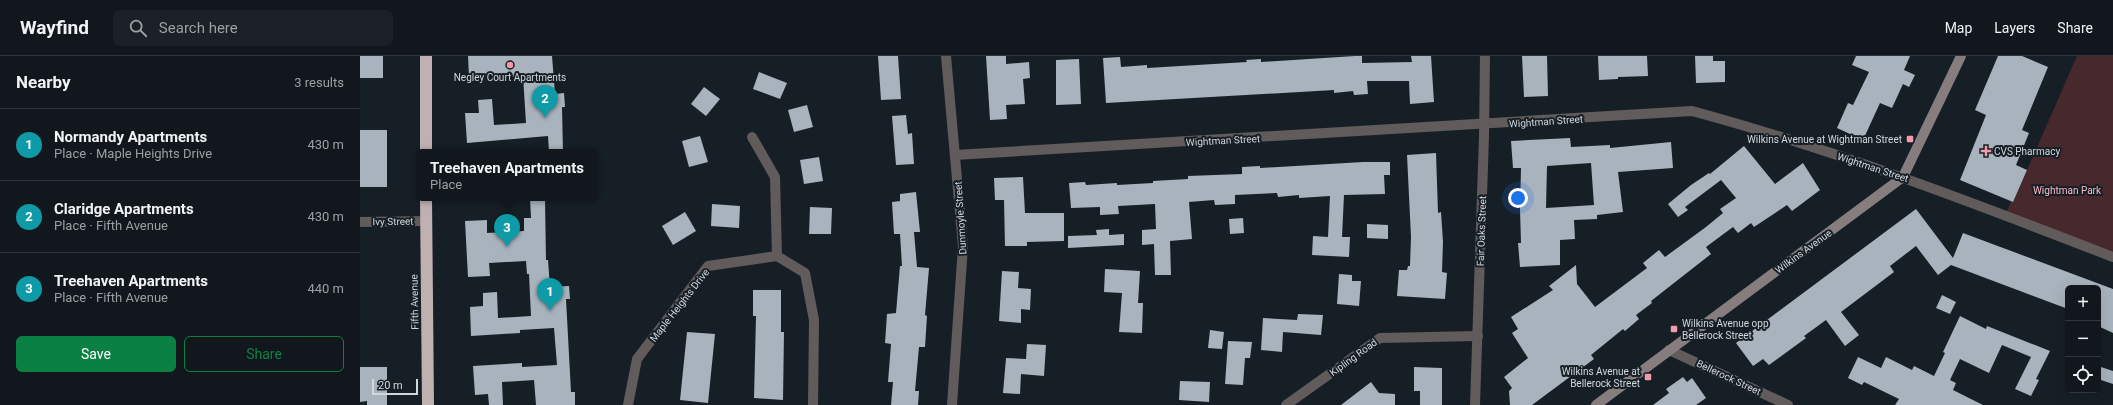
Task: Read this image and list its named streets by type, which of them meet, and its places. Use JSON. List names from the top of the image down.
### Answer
{
  "streets": {
    "highway": ["Fifth Avenue"],
    "main road": ["Wilkins Avenue"],
    "street": [
      "Wightman Street",
      "Dunmoyle Street",
      "Ivy Street",
      "Fair Oaks Street",
      "Maple Heights Drive",
      "Kipling Road",
      "Bellerock Street"
    ]
  },
  "crossings": [
    ["Wightman Street", "Dunmoyle Street"],
    ["Wightman Street", "Fair Oaks Street"],
    ["Wightman Street", "Wilkins Avenue"],
    ["Ivy Street", "Fifth Avenue"],
    ["Fair Oaks Street", "Kipling Road"],
    ["Wilkins Avenue", "Bellerock Street"]
  ],
  "parks": ["Wightman Park"],
  "places": {
    "other": ["Negley Court Apartments"],
    "transit": ["Wilkins Avenue at Wightman Street", "Wilkins Avenue opp Bellerock Street", "Wilkins Avenue at Bellerock Street"],
    "health": ["CVS Pharmacy"]
  },
  "scale_bar": "20 m",
  "page": {
    "header": "Wayfind",
    "search": "Search here",
    "nav": ["Map", "Layers", "Share"],
    "heading": ["Nearby", "3 results"],
    "pins": ["2", "3", "1"],
    "list": [
      {
        "mark": "1",
        "name": "Normandy Apartments",
        "note": "Place · Maple Heights Drive",
        "value": "430 m"
      },
      {
        "mark": "2",
        "name": "Claridge Apartments",
        "note": "Place · Fifth Avenue",
        "value": "430 m"
      },
      {
        "mark": "3",
        "name": "Treehaven Apartments",
        "note": "Place · Fifth Avenue",
        "value": "440 m"
      }
    ],
    "popup": ["Treehaven Apartments", "Place"],
    "map_buttons": ["+", "−"],
    "buttons": ["Save", "Share"],
    "scale": "20 m"
  }
}
